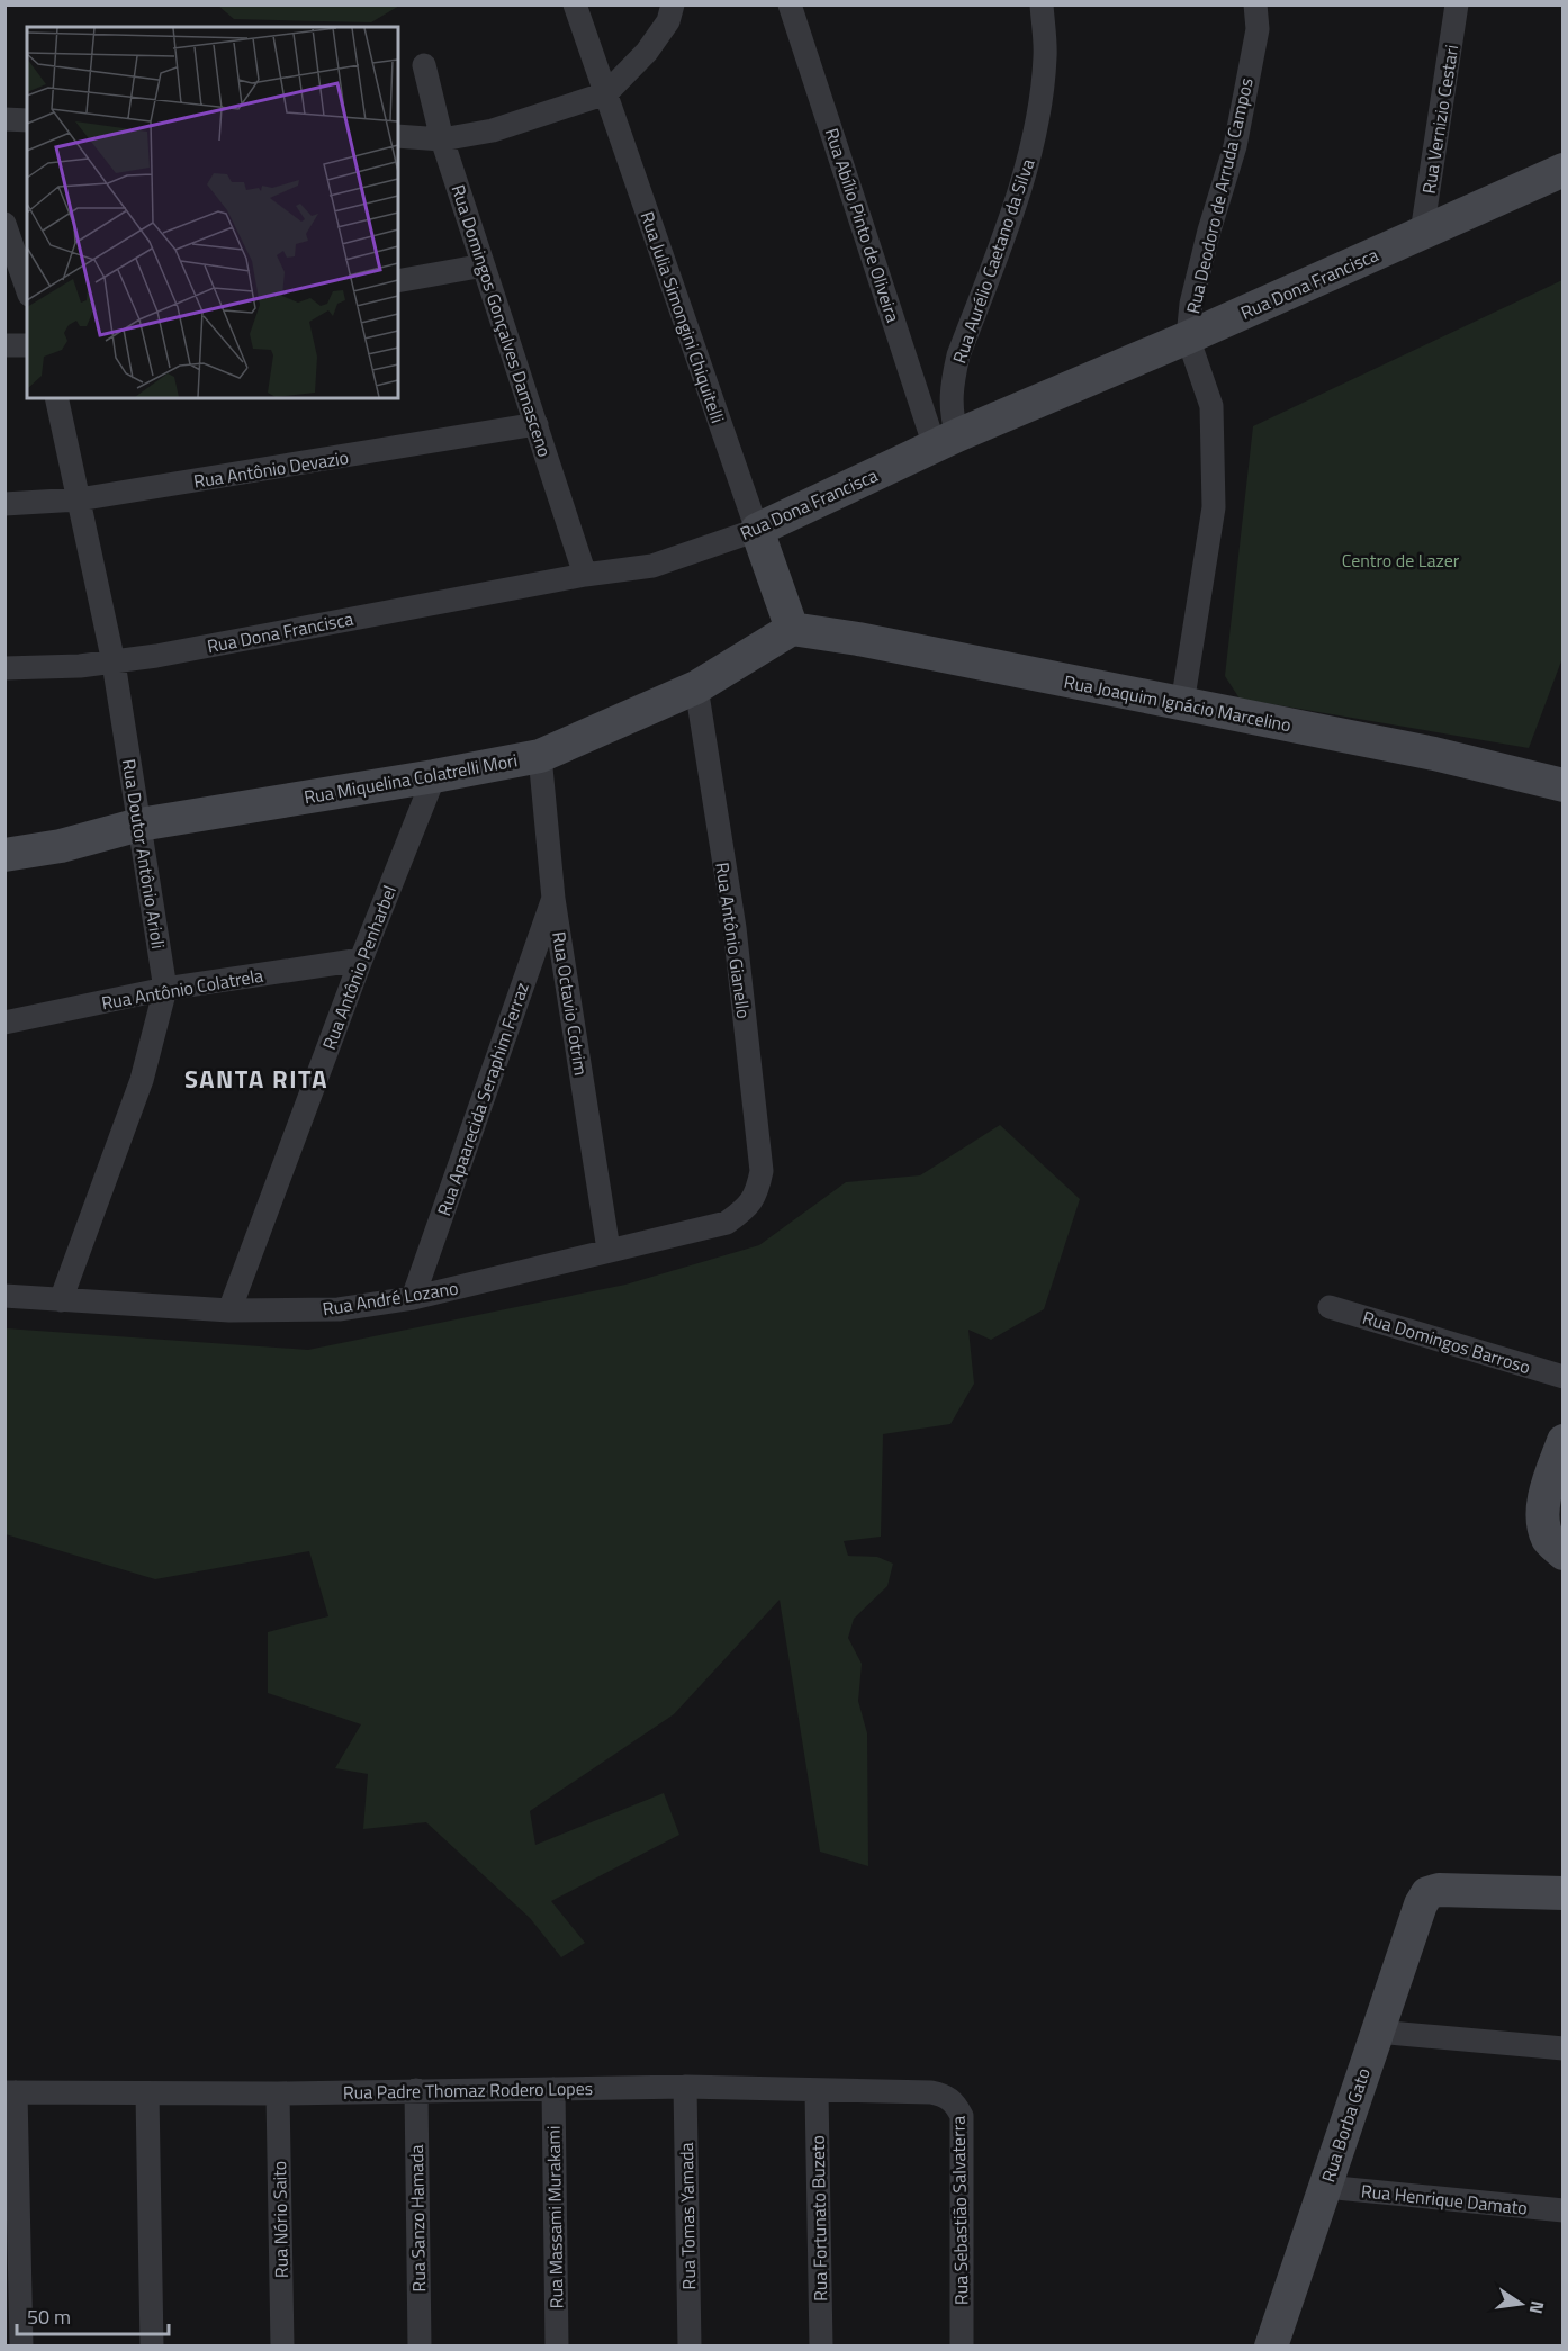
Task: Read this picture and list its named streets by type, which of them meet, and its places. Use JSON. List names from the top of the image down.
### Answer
{
  "streets": {
    "street": [
      "Rua Vernizio Cestari",
      "Rua Deodoro de Arruda Campos",
      "Rua Abílio Pinto de Oliveira",
      "Rua Aurélio Caetano da Silva",
      "Rua Dona Francisca",
      "Rua Julia Simongini Chiquitelli",
      "Rua Domingos Gonçalves Damasceno",
      "Rua Antônio Devazio",
      "Rua Joaquim Ignácio Marcelino",
      "Rua Miquelina Colatrelli Mori",
      "Rua Doutor Antônio Arioli",
      "Rua Antônio Gianello",
      "Rua Antônio Penharbel",
      "Rua Antônio Colatrela",
      "Rua Octavio Cotrim",
      "Rua Apaarecida Seraphim Ferraz",
      "Rua André Lozano",
      "Rua Domingos Barroso",
      "Rua Padre Thomaz Rodero Lopes",
      "Rua Borba Gato",
      "Rua Henrique Damato",
      "Rua Sebastião Salvaterra",
      "Rua Tomas Yamada",
      "Rua Massami Murakami",
      "Rua Sanzo Hamada",
      "Rua Fortunato Buzeto",
      "Rua Nório Saito"
    ]
  },
  "crossings": [
    ["Rua Vernizio Cestari", "Rua Dona Francisca"],
    ["Rua Deodoro de Arruda Campos", "Rua Dona Francisca"],
    ["Rua Deodoro de Arruda Campos", "Rua Joaquim Ignácio Marcelino"],
    ["Rua Abílio Pinto de Oliveira", "Rua Aurélio Caetano da Silva"],
    ["Rua Abílio Pinto de Oliveira", "Rua Dona Francisca"],
    ["Rua Aurélio Caetano da Silva", "Rua Dona Francisca"],
    ["Rua Dona Francisca", "Rua Julia Simongini Chiquitelli"],
    ["Rua Dona Francisca", "Rua Domingos Gonçalves Damasceno"],
    ["Rua Dona Francisca", "Rua Doutor Antônio Arioli"],
    ["Rua Julia Simongini Chiquitelli", "Rua Joaquim Ignácio Marcelino"],
    ["Rua Julia Simongini Chiquitelli", "Rua Miquelina Colatrelli Mori"],
    ["Rua Domingos Gonçalves Damasceno", "Rua Antônio Devazio"],
    ["Rua Antônio Devazio", "Rua Doutor Antônio Arioli"],
    ["Rua Joaquim Ignácio Marcelino", "Rua Miquelina Colatrelli Mori"],
    ["Rua Miquelina Colatrelli Mori", "Rua Doutor Antônio Arioli"],
    ["Rua Miquelina Colatrelli Mori", "Rua Antônio Gianello"],
    ["Rua Miquelina Colatrelli Mori", "Rua Antônio Penharbel"],
    ["Rua Miquelina Colatrelli Mori", "Rua Octavio Cotrim"],
    ["Rua Doutor Antônio Arioli", "Rua Antônio Colatrela"],
    ["Rua Doutor Antônio Arioli", "Rua André Lozano"],
    ["Rua Antônio Gianello", "Rua André Lozano"],
    ["Rua Antônio Penharbel", "Rua Antônio Colatrela"],
    ["Rua Antônio Penharbel", "Rua André Lozano"],
    ["Rua Octavio Cotrim", "Rua Apaarecida Seraphim Ferraz"],
    ["Rua Octavio Cotrim", "Rua André Lozano"],
    ["Rua Apaarecida Seraphim Ferraz", "Rua André Lozano"],
    ["Rua Padre Thomaz Rodero Lopes", "Rua Sebastião Salvaterra"],
    ["Rua Padre Thomaz Rodero Lopes", "Rua Tomas Yamada"],
    ["Rua Padre Thomaz Rodero Lopes", "Rua Massami Murakami"],
    ["Rua Padre Thomaz Rodero Lopes", "Rua Sanzo Hamada"],
    ["Rua Padre Thomaz Rodero Lopes", "Rua Fortunato Buzeto"],
    ["Rua Padre Thomaz Rodero Lopes", "Rua Nório Saito"],
    ["Rua Borba Gato", "Rua Henrique Damato"]
  ],
  "districts": ["SANTA RITA"],
  "parks": ["Centro de Lazer"],
  "scale_bar": "50 m",
  "north": "right"
}
